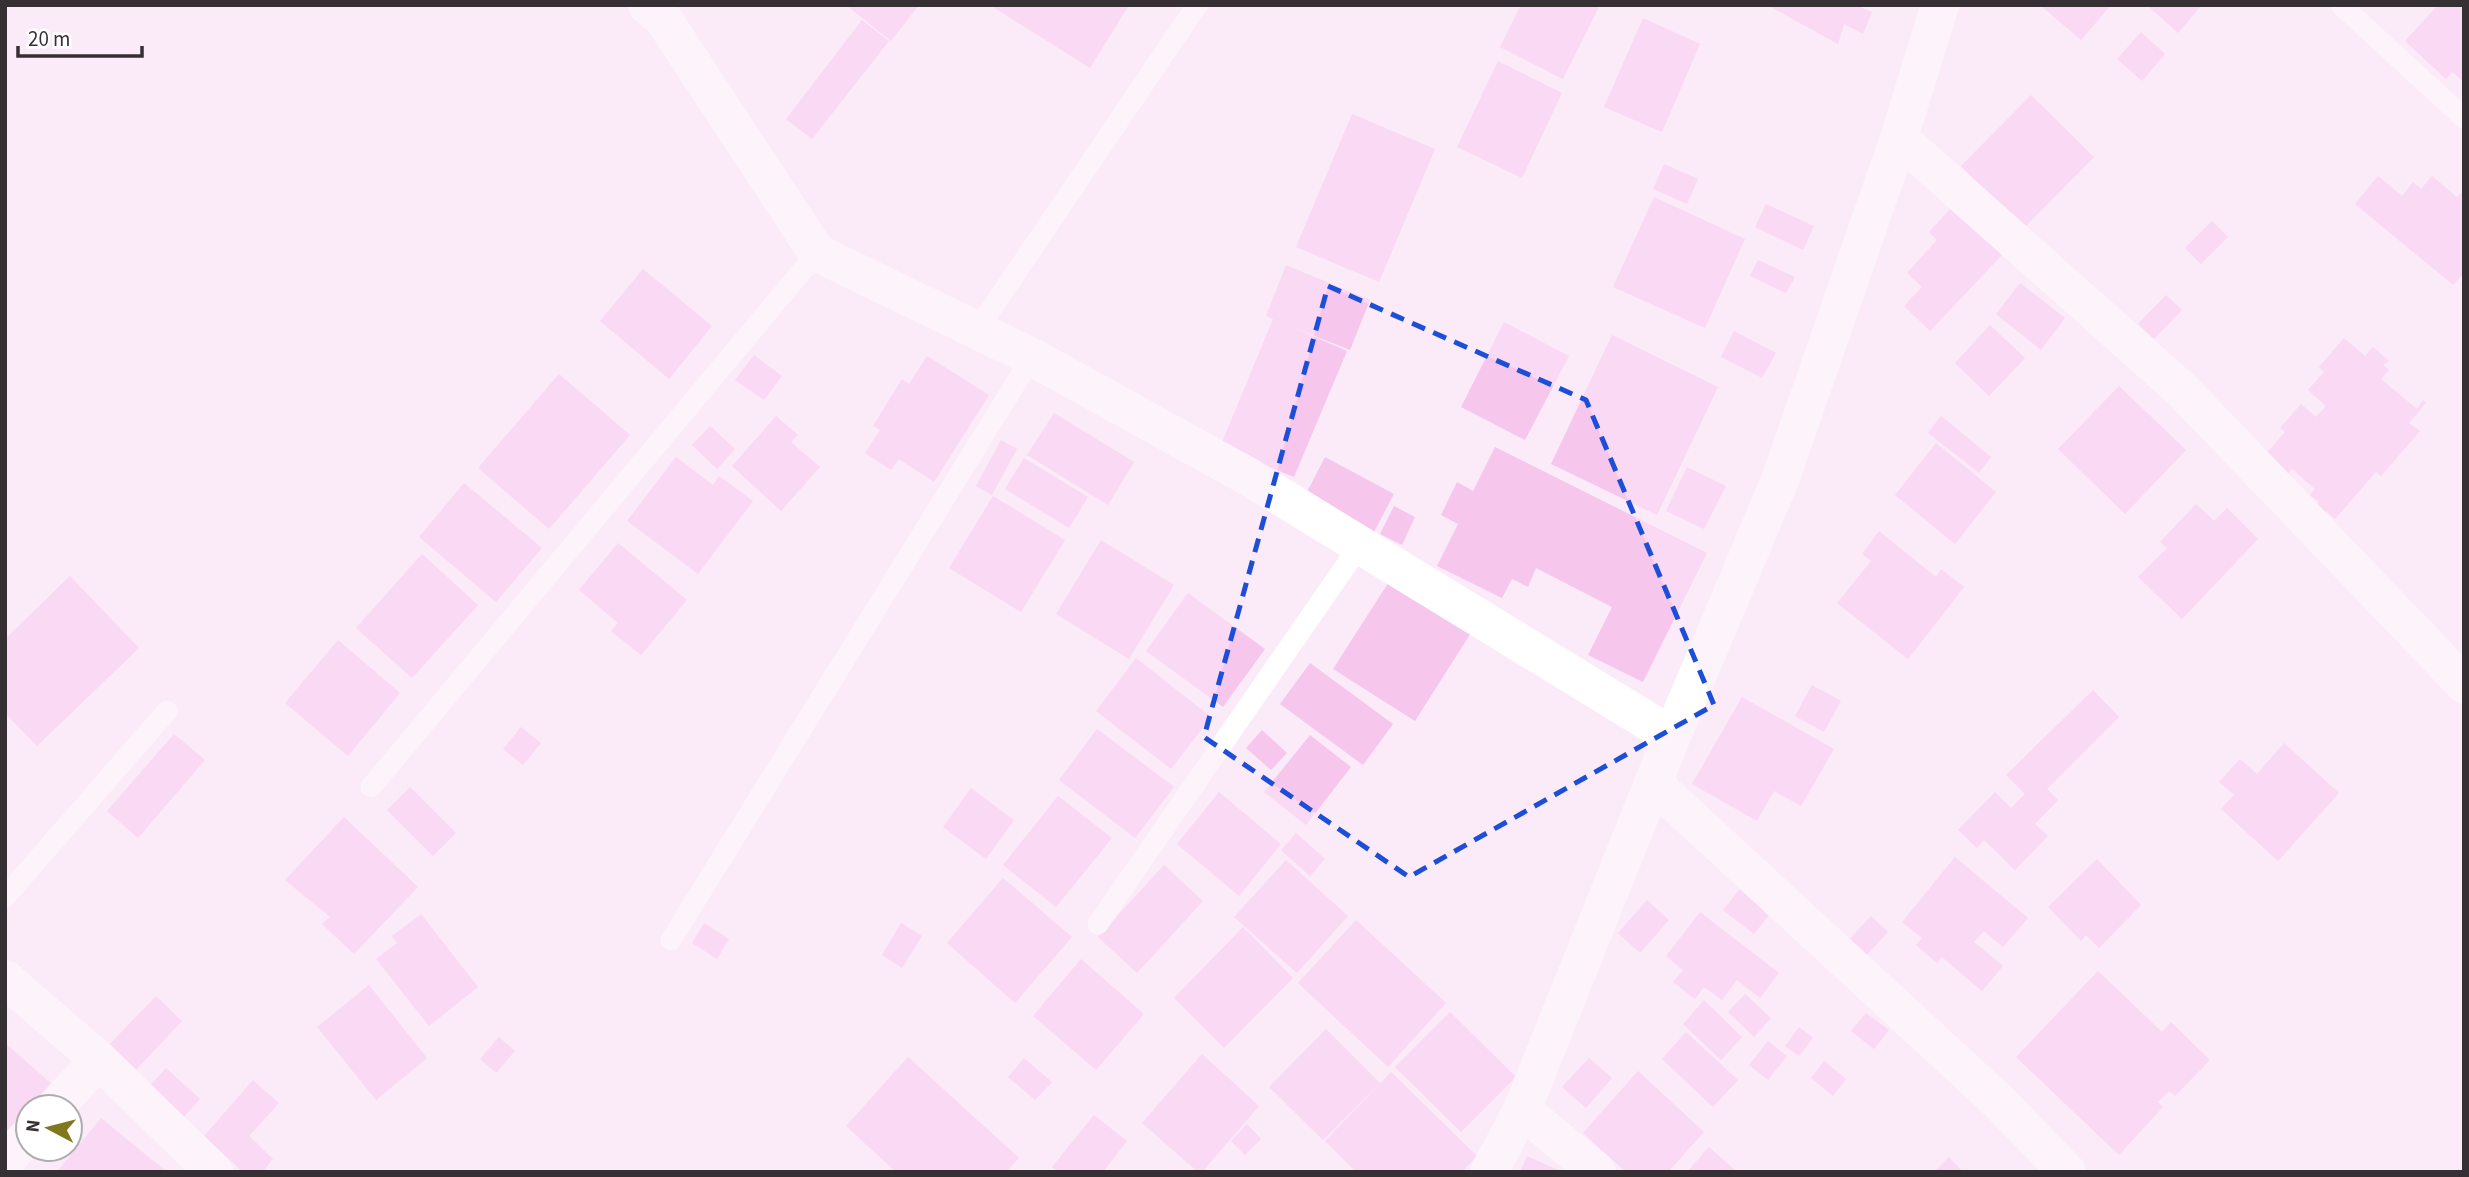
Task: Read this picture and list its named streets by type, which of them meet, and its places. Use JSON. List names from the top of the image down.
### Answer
{
  "scale_bar": "20 m",
  "north": "left"
}
